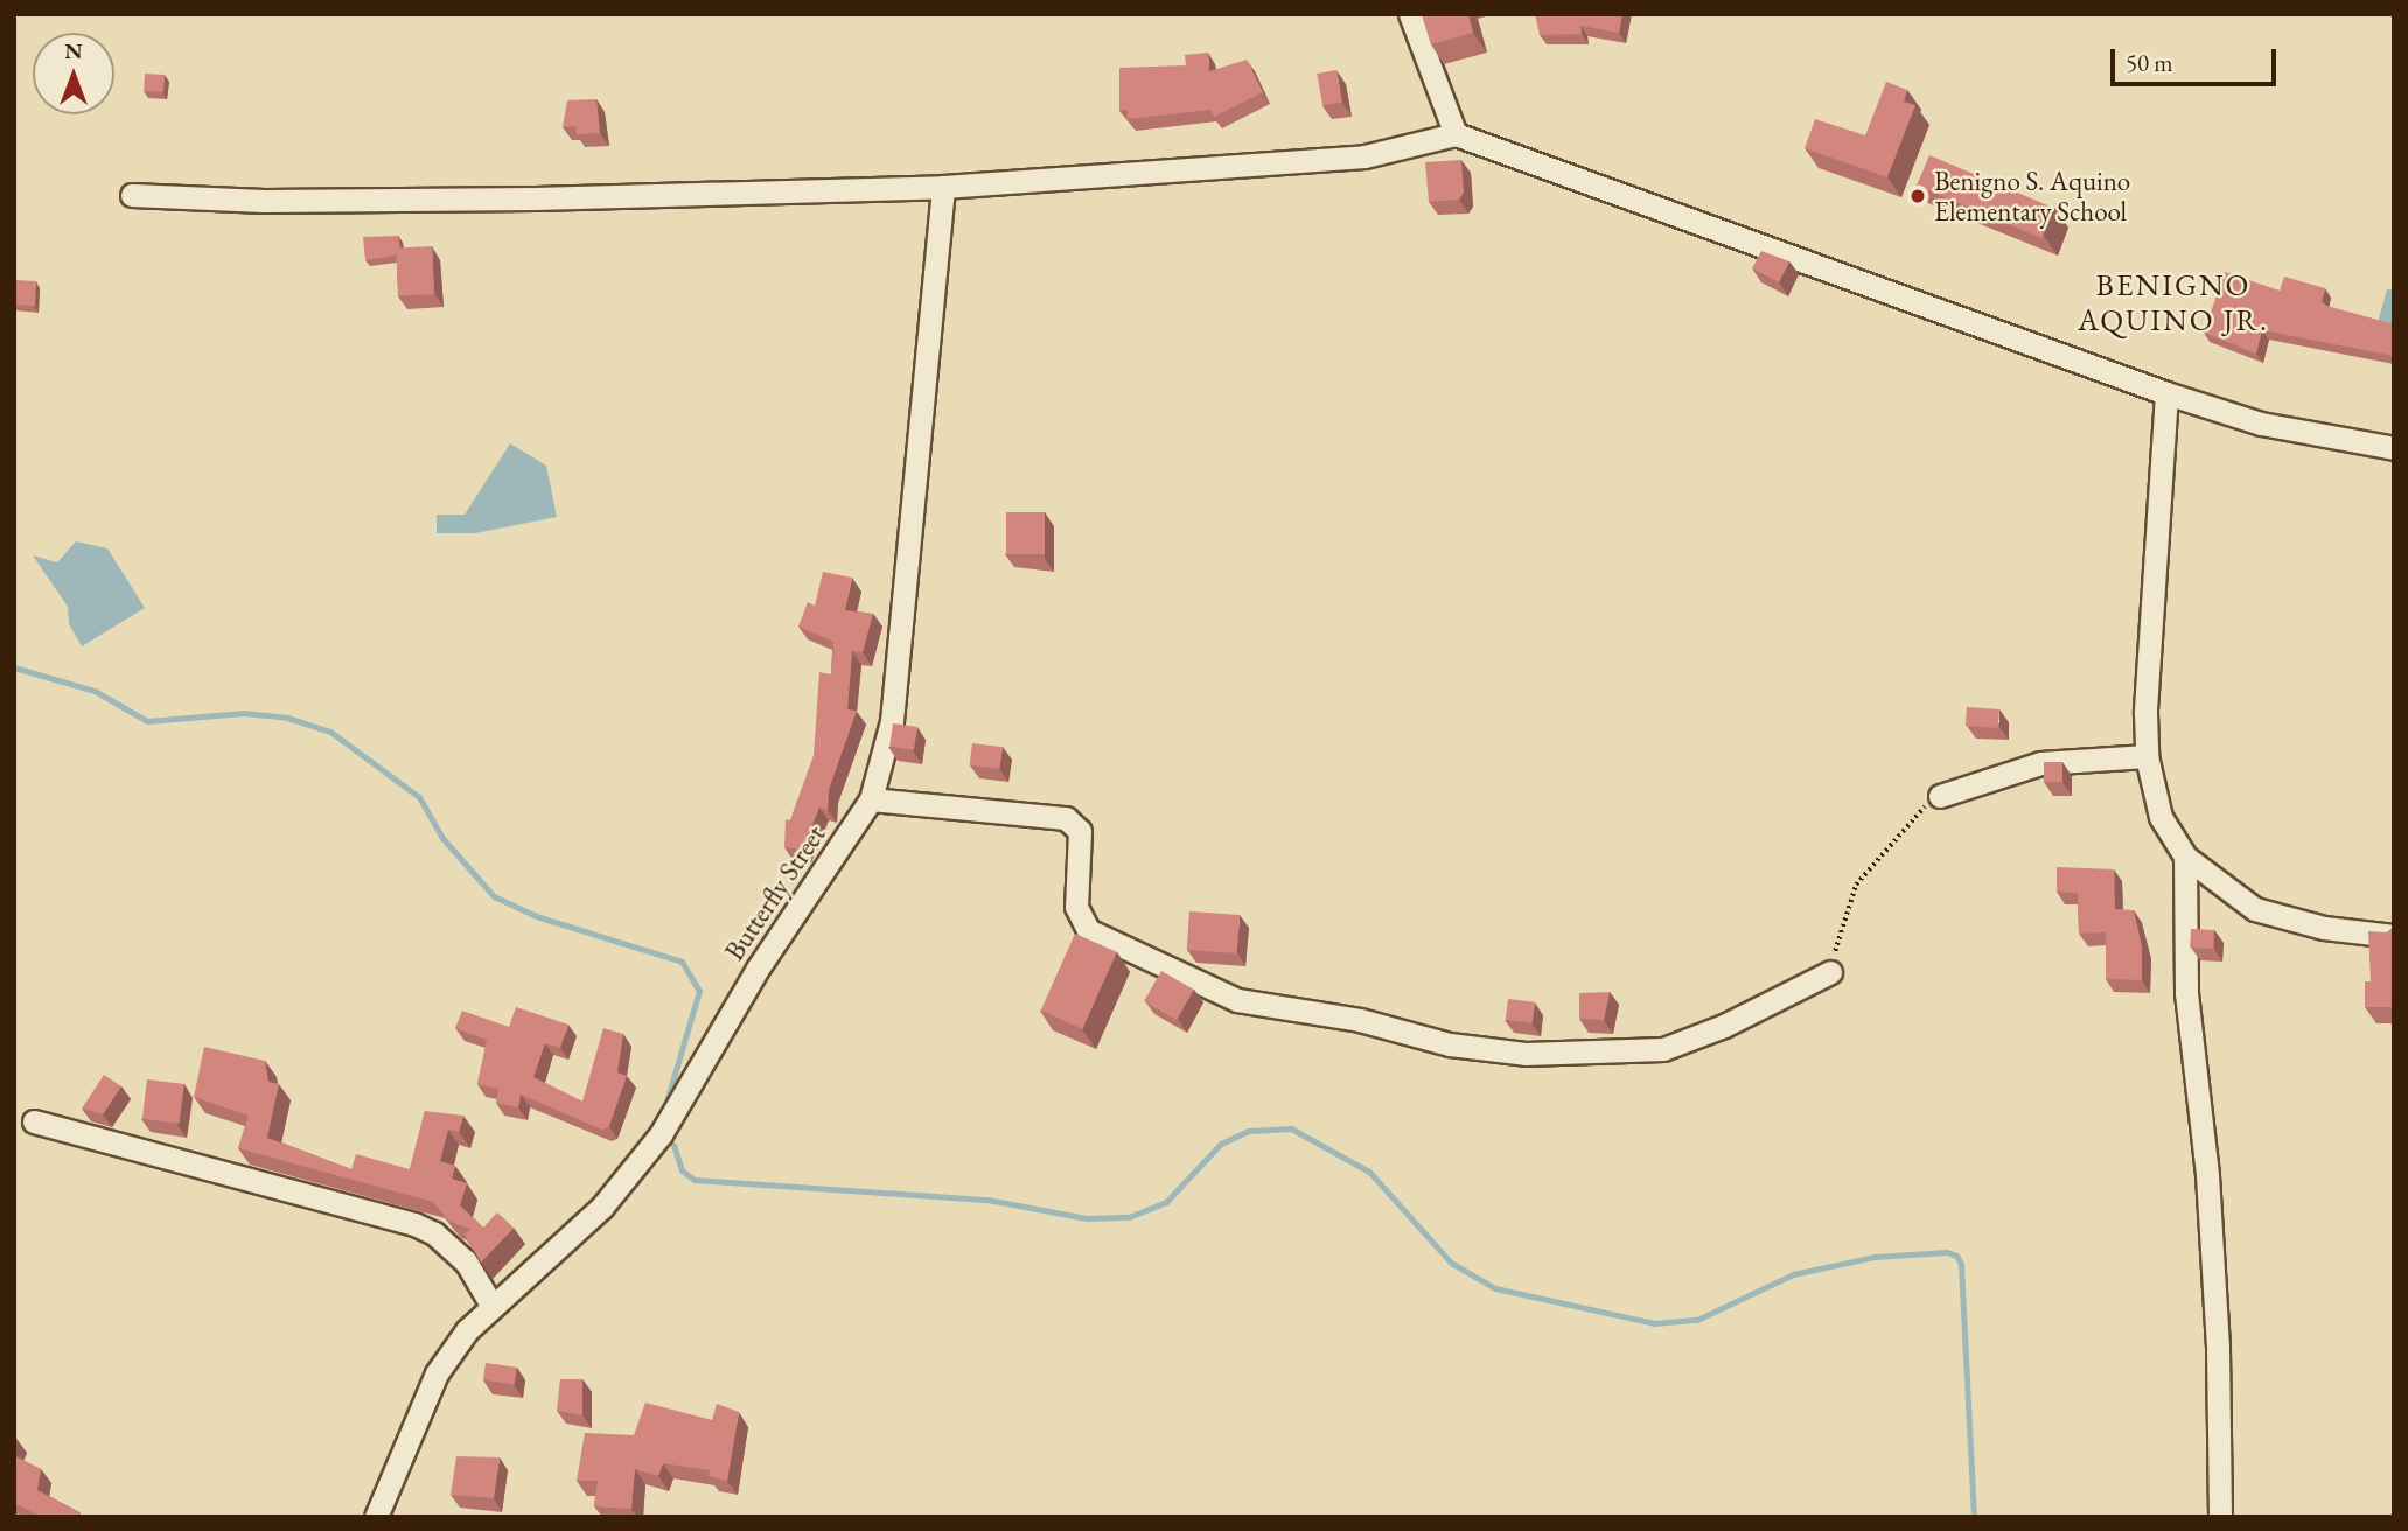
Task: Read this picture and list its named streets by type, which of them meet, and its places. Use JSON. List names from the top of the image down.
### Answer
{
  "streets": {
    "street": ["Butterfly Street"]
  },
  "districts": ["BENIGNO AQUINO JR."],
  "places": ["Benigno S. Aquino Elementary School"],
  "scale_bar": "50 m",
  "north": "top"
}
